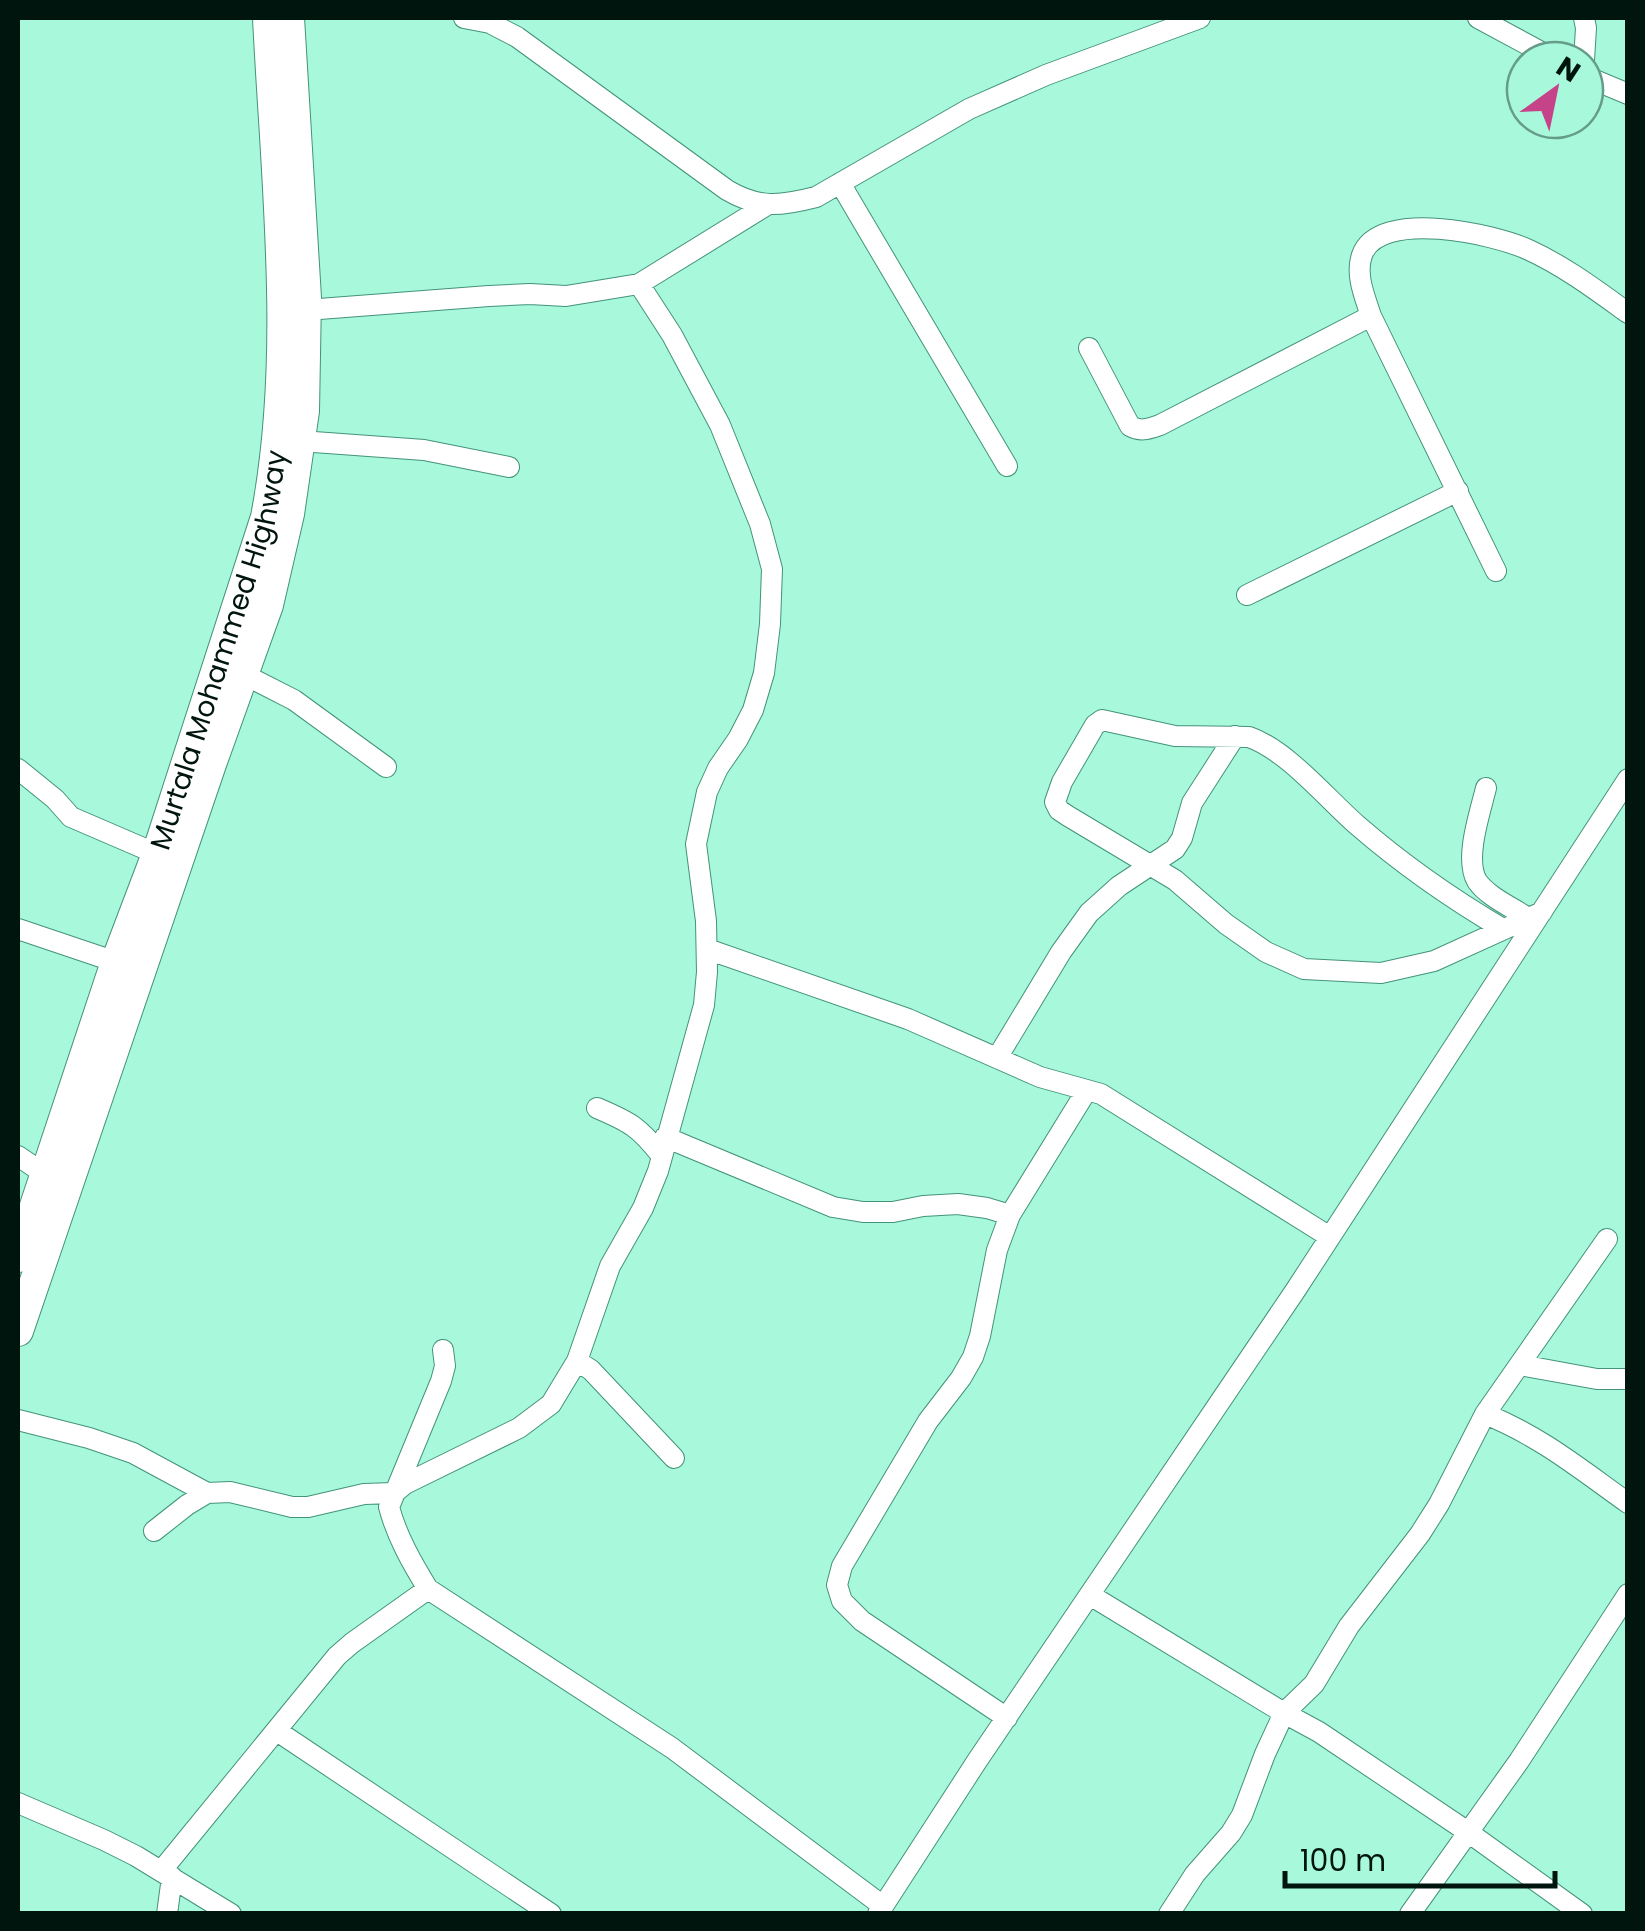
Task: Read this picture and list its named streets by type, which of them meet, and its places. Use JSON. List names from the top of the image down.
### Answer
{
  "streets": {
    "highway": ["Murtala Mohammed Highway"]
  },
  "scale_bar": "100 m",
  "north": "top right"
}
